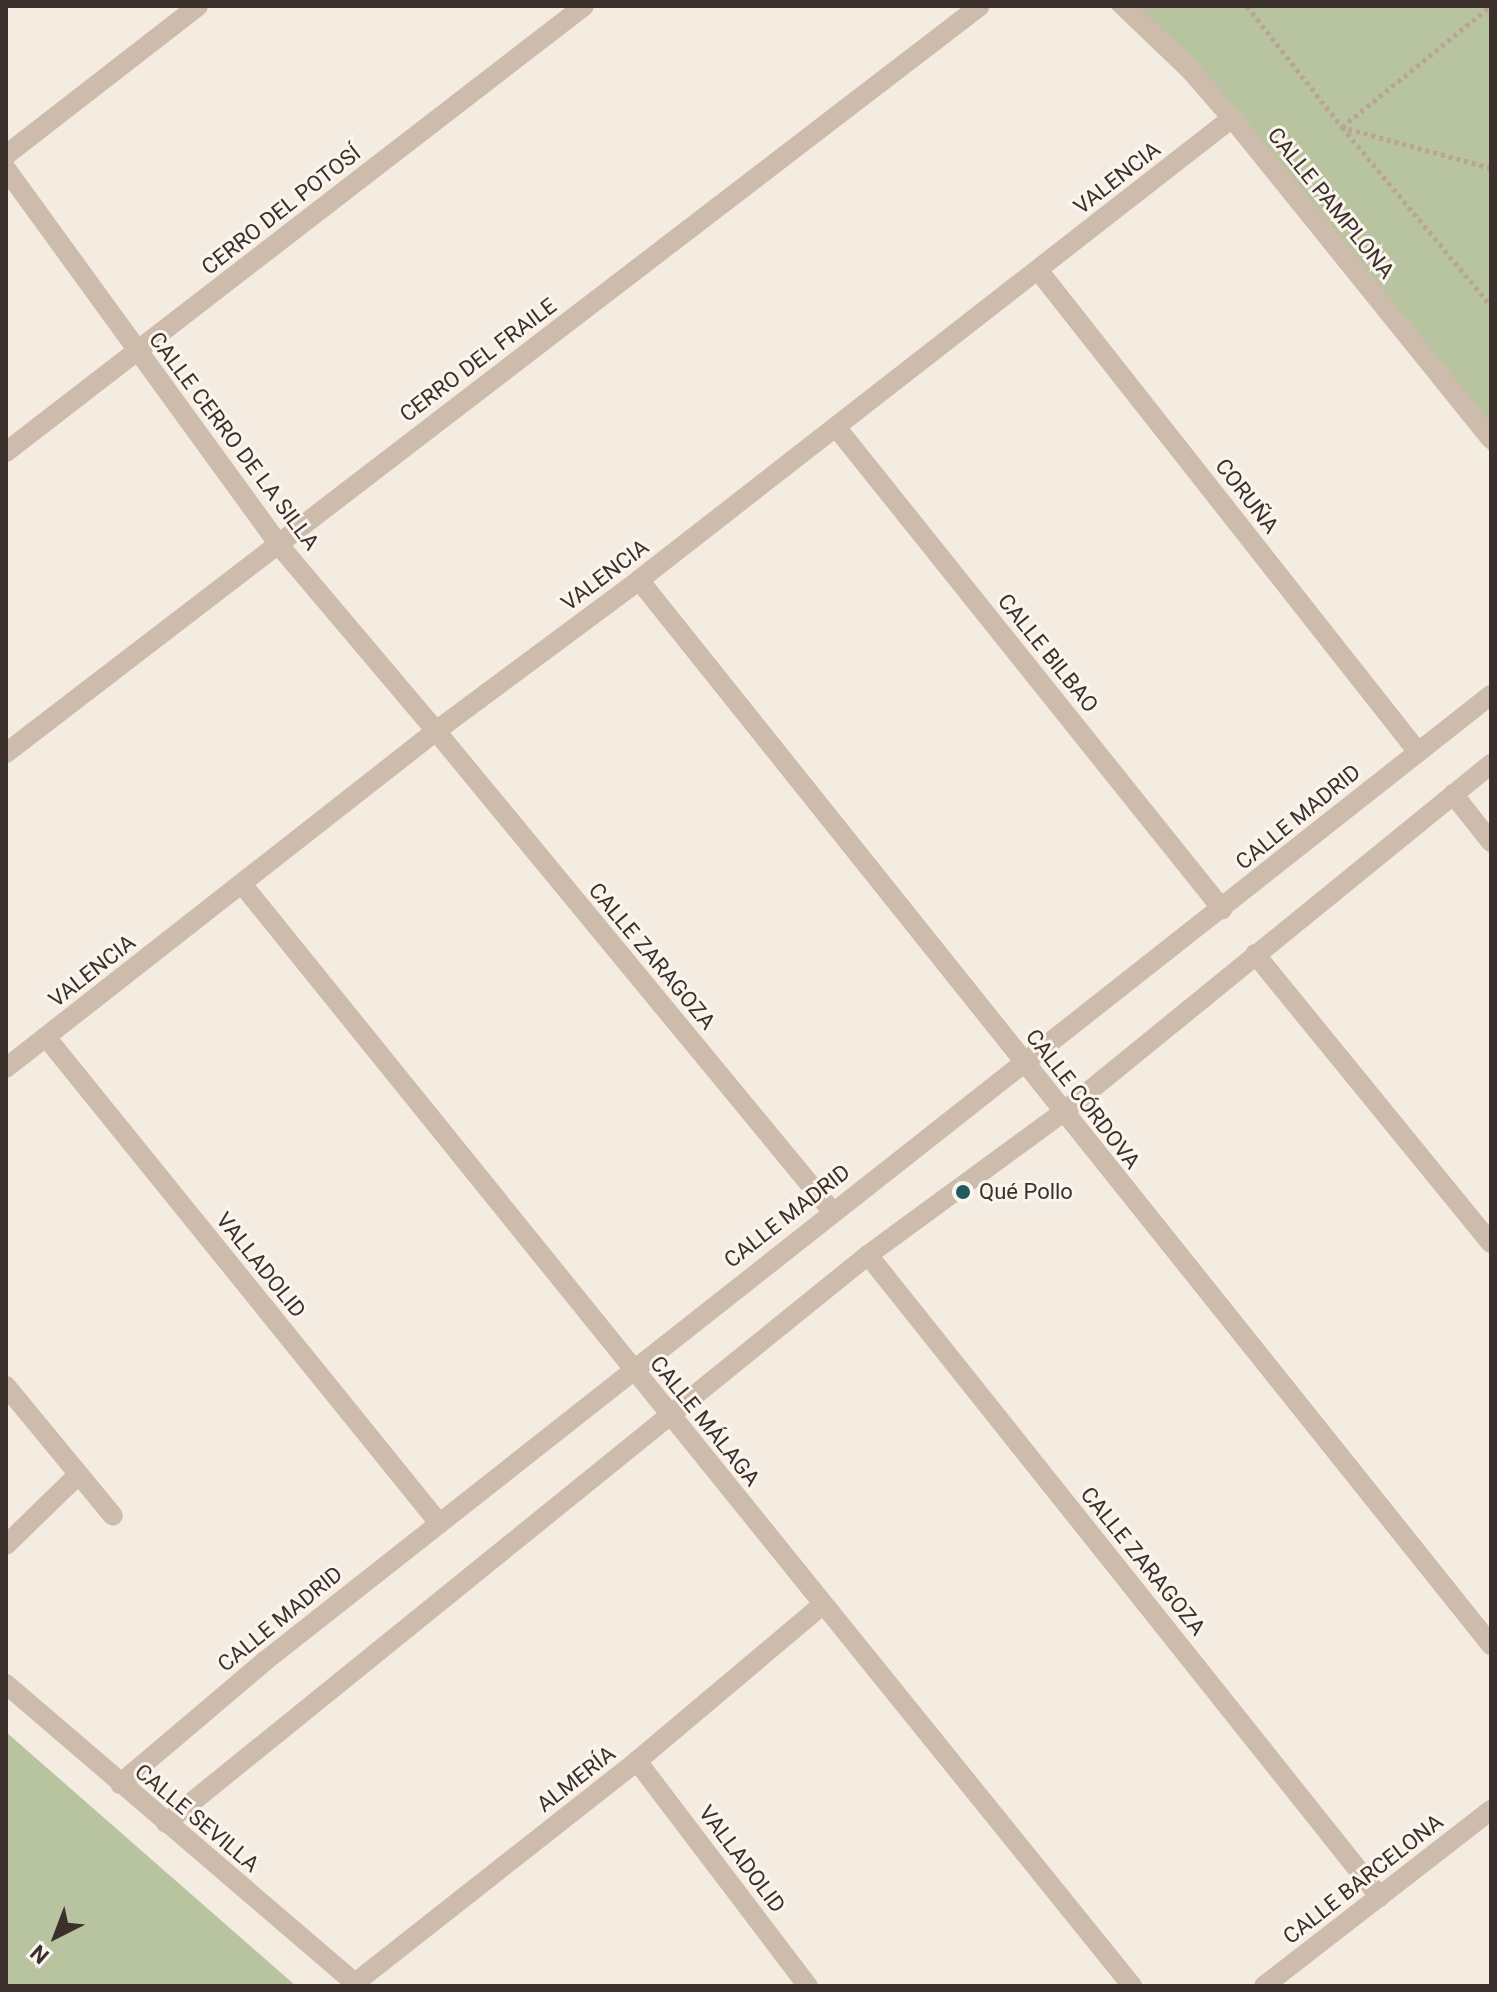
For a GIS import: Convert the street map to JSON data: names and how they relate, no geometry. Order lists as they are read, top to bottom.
{
  "streets": {
    "street": [
      "VALENCIA",
      "CALLE PAMPLONA",
      "CERRO DEL POTOSÍ",
      "CERRO DEL FRAILE",
      "CALLE CERRO DE LA SILLA",
      "CORUÑA",
      "CALLE BILBAO",
      "CALLE MADRID",
      "CALLE ZARAGOZA",
      "CALLE CÓRDOVA",
      "VALLADOLID",
      "CALLE MÁLAGA",
      "ALMERÍA",
      "CALLE SEVILLA",
      "CALLE BARCELONA"
    ]
  },
  "crossings": [
    ["VALENCIA", "CALLE PAMPLONA"],
    ["VALENCIA", "CALLE CERRO DE LA SILLA"],
    ["VALENCIA", "CORUÑA"],
    ["VALENCIA", "CALLE BILBAO"],
    ["VALENCIA", "CALLE ZARAGOZA"],
    ["VALENCIA", "CALLE CÓRDOVA"],
    ["VALENCIA", "VALLADOLID"],
    ["VALENCIA", "CALLE MÁLAGA"],
    ["CERRO DEL POTOSÍ", "CALLE CERRO DE LA SILLA"],
    ["CERRO DEL FRAILE", "CALLE CERRO DE LA SILLA"],
    ["CALLE CERRO DE LA SILLA", "CALLE ZARAGOZA"],
    ["CORUÑA", "CALLE MADRID"],
    ["CALLE BILBAO", "CALLE MADRID"],
    ["CALLE MADRID", "CALLE ZARAGOZA"],
    ["CALLE MADRID", "CALLE CÓRDOVA"],
    ["CALLE MADRID", "VALLADOLID"],
    ["CALLE MADRID", "CALLE MÁLAGA"],
    ["CALLE MADRID", "CALLE SEVILLA"],
    ["CALLE ZARAGOZA", "CALLE BARCELONA"],
    ["VALLADOLID", "ALMERÍA"],
    ["CALLE MÁLAGA", "ALMERÍA"],
    ["ALMERÍA", "CALLE SEVILLA"]
  ],
  "places": ["Qué Pollo"],
  "north": "bottom left"
}
